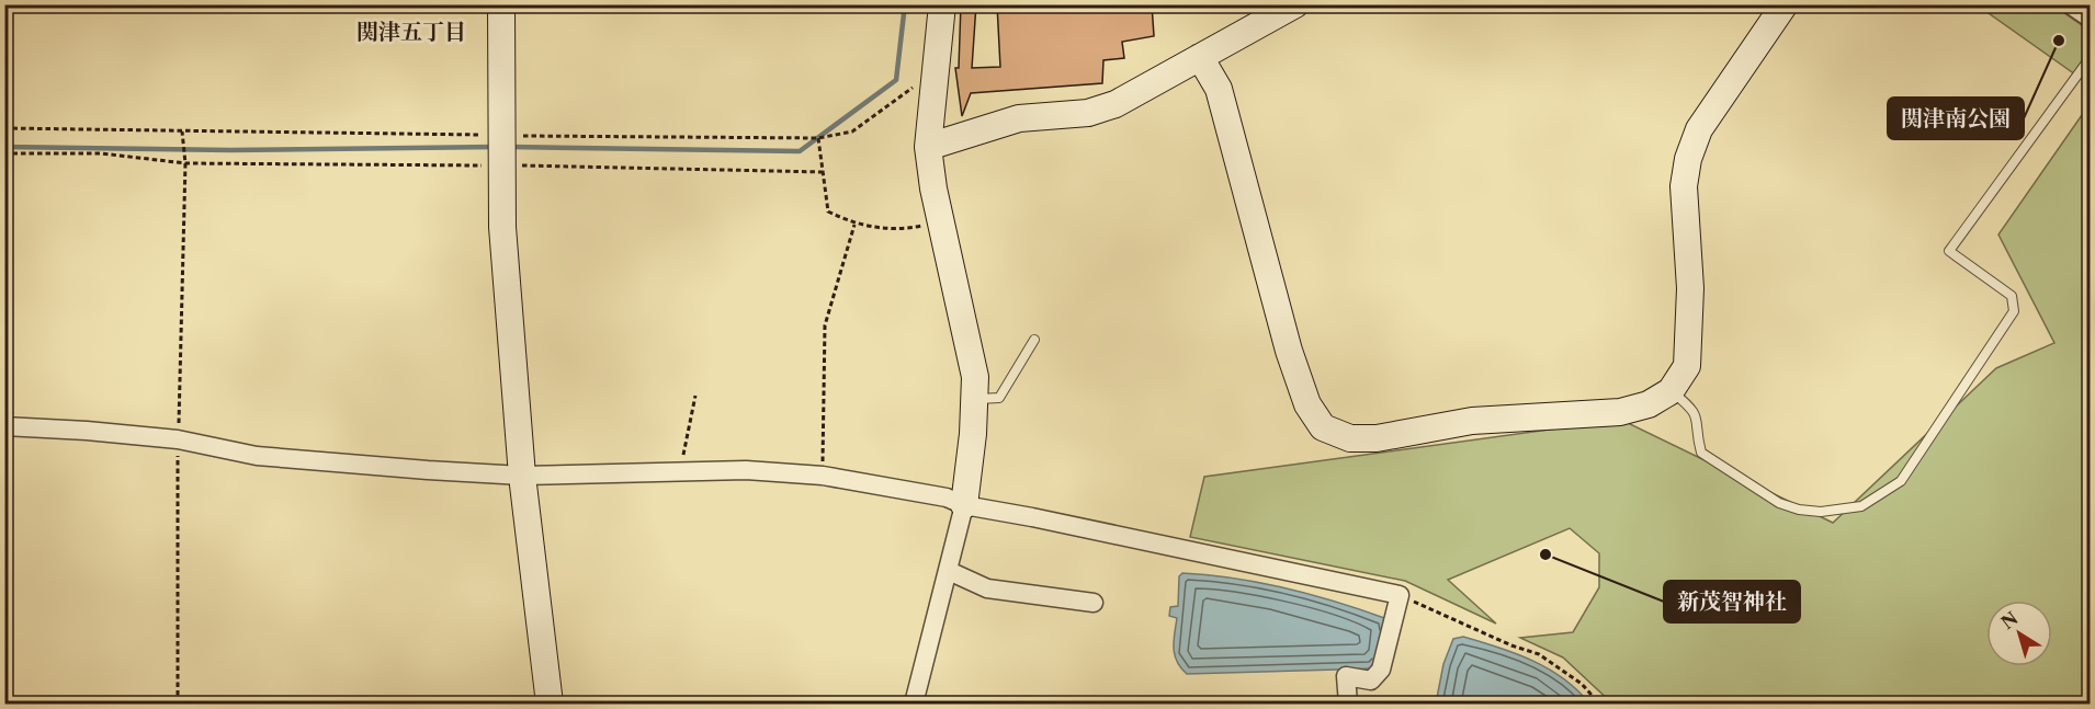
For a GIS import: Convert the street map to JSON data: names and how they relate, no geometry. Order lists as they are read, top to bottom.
{
  "districts": ["関津五丁目"],
  "places": ["関津南公園", "新茂智神社"],
  "north": "top left"
}
